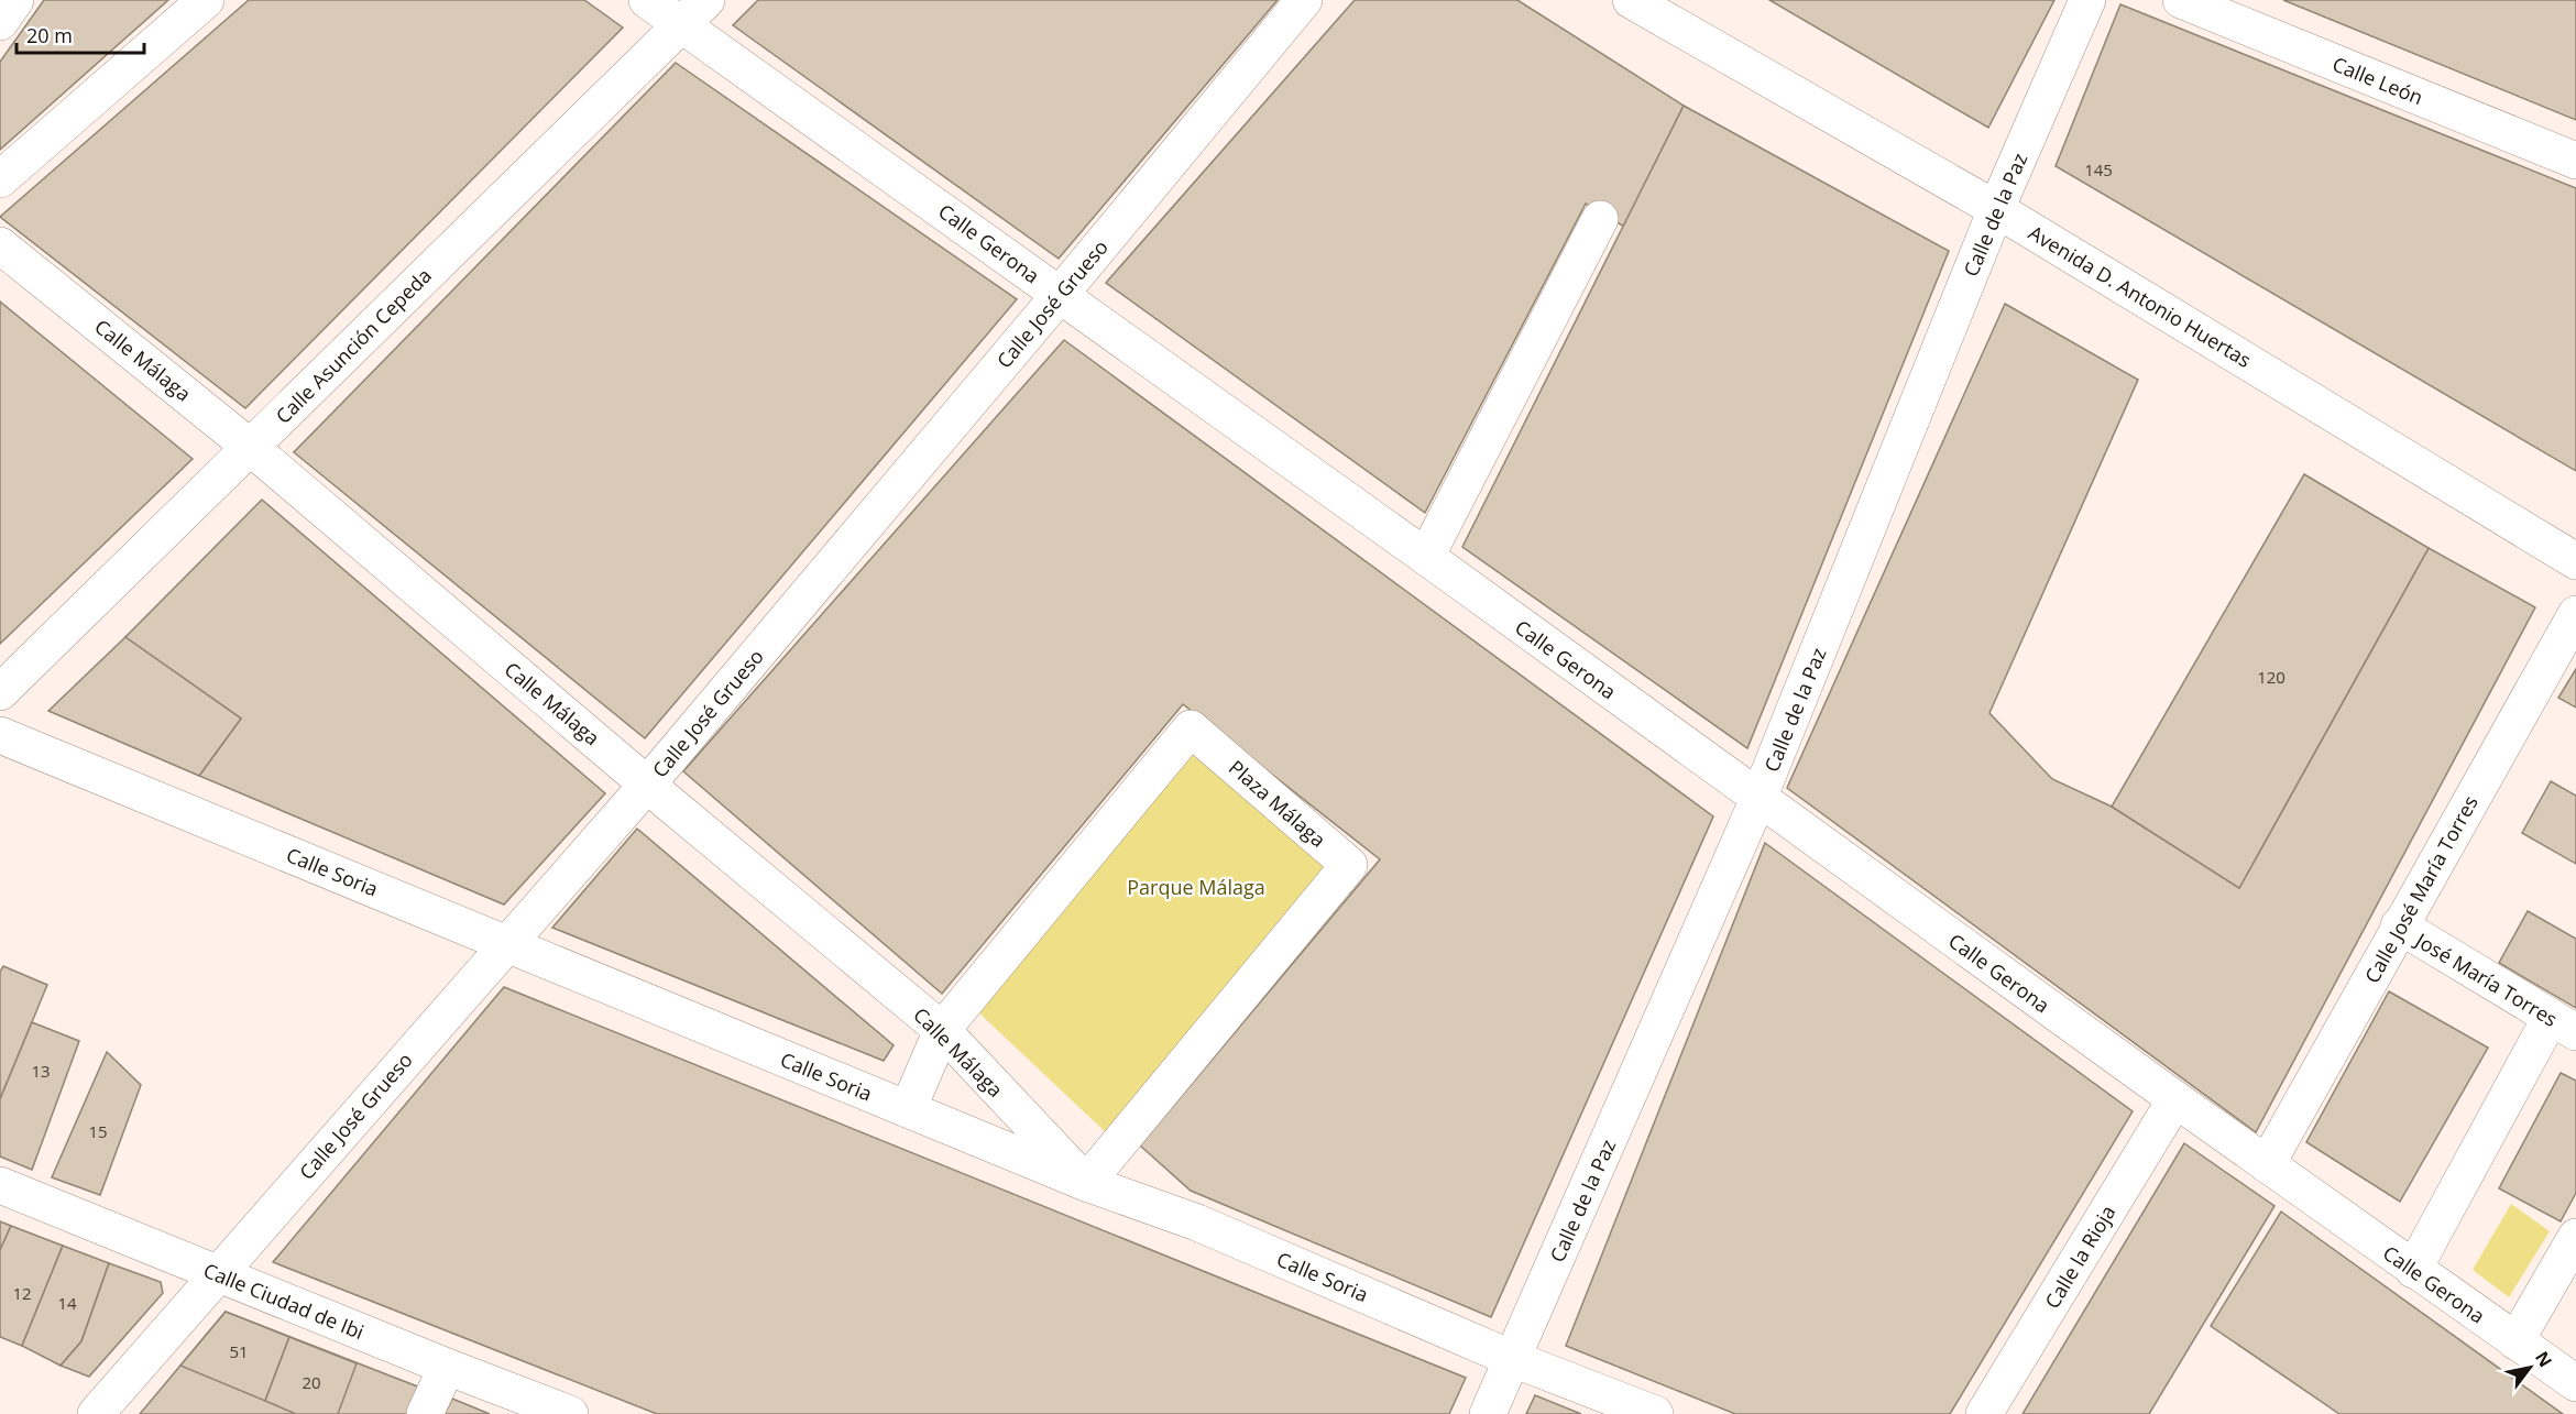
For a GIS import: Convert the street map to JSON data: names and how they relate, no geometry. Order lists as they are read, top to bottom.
{
  "streets": {
    "street": [
      "Calle León",
      "Calle de la Paz",
      "Calle Gerona",
      "Avenida D. Antonio Huertas",
      "Calle José Grueso",
      "Calle Asunción Cepeda",
      "Calle Málaga",
      "Plaza Málaga",
      "Calle Soria",
      "Calle José María Torres",
      "José María Torres",
      "Calle la Rioja",
      "Calle Ciudad de Ibi"
    ]
  },
  "crossings": [
    ["Calle de la Paz", "Calle Gerona"],
    ["Calle de la Paz", "Avenida D. Antonio Huertas"],
    ["Calle de la Paz", "Calle Soria"],
    ["Calle Gerona", "Calle José Grueso"],
    ["Calle Gerona", "Calle Asunción Cepeda"],
    ["Calle Gerona", "Calle José María Torres"],
    ["Calle Gerona", "Calle la Rioja"],
    ["Calle José Grueso", "Calle Málaga"],
    ["Calle José Grueso", "Calle Soria"],
    ["Calle José Grueso", "Calle Ciudad de Ibi"],
    ["Calle Asunción Cepeda", "Calle Málaga"],
    ["Calle Málaga", "Plaza Málaga"],
    ["Calle Málaga", "Calle Soria"],
    ["Plaza Málaga", "Calle Soria"],
    ["Calle José María Torres", "José María Torres"]
  ],
  "parks": ["Parque Málaga"],
  "house_numbers": [
    "145",
    "120",
    "13",
    "15",
    "12",
    "14",
    "51",
    "20"
  ],
  "scale_bar": "20 m",
  "north": "top right"
}
